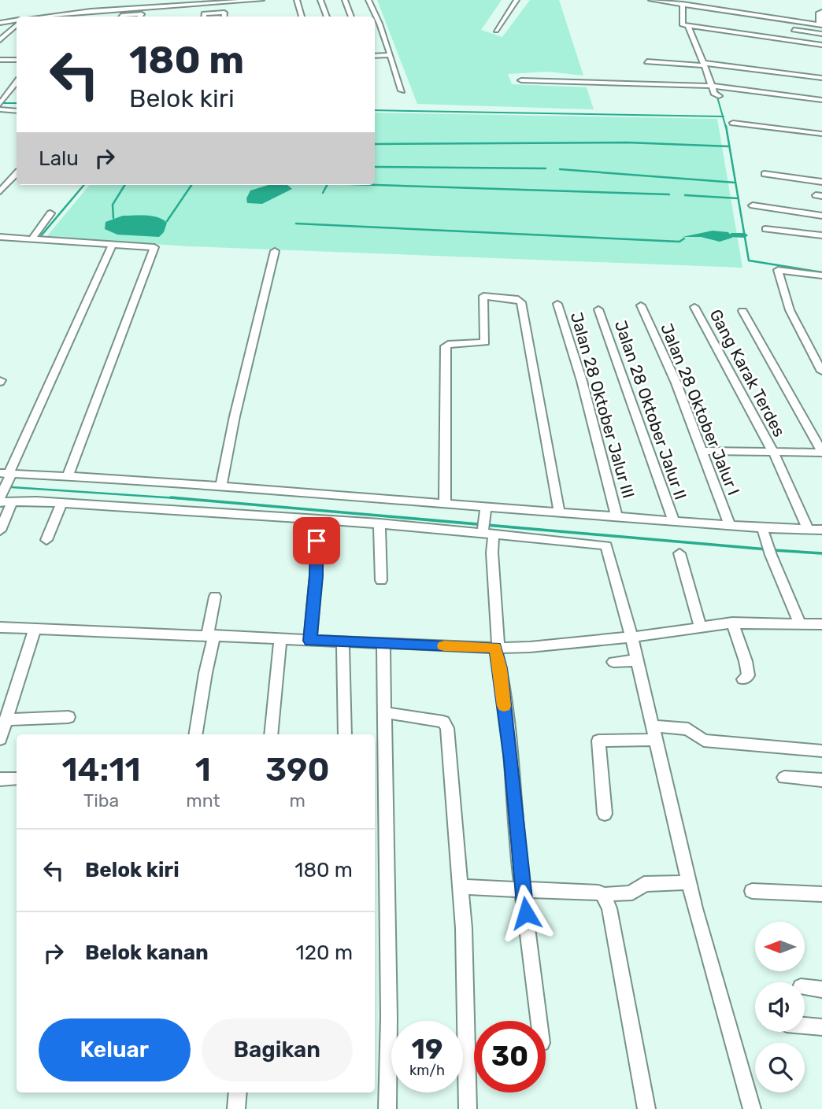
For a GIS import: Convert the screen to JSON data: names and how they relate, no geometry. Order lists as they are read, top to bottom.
{
  "streets": {
    "street": [
      "Gang Karak Terdes",
      "Jalan 28 Oktober Jalur III",
      "Jalan 28 Oktober Jalur I",
      "Jalan 28 Oktober Jalur II"
    ]
  },
  "north": "left",
  "page": {
    "turn": ["180 m", "Belok kiri"],
    "then": "Lalu",
    "eta": [
      "14:11",
      "Tiba",
      "1",
      "mnt",
      "390",
      "m"
    ],
    "list": [
      {
        "name": "Belok kiri",
        "value": "180 m"
      },
      {
        "name": "Belok kanan",
        "value": "120 m"
      }
    ],
    "buttons": ["Keluar", "Bagikan"],
    "speed": "19 km/h",
    "limit": "30"
  }
}
